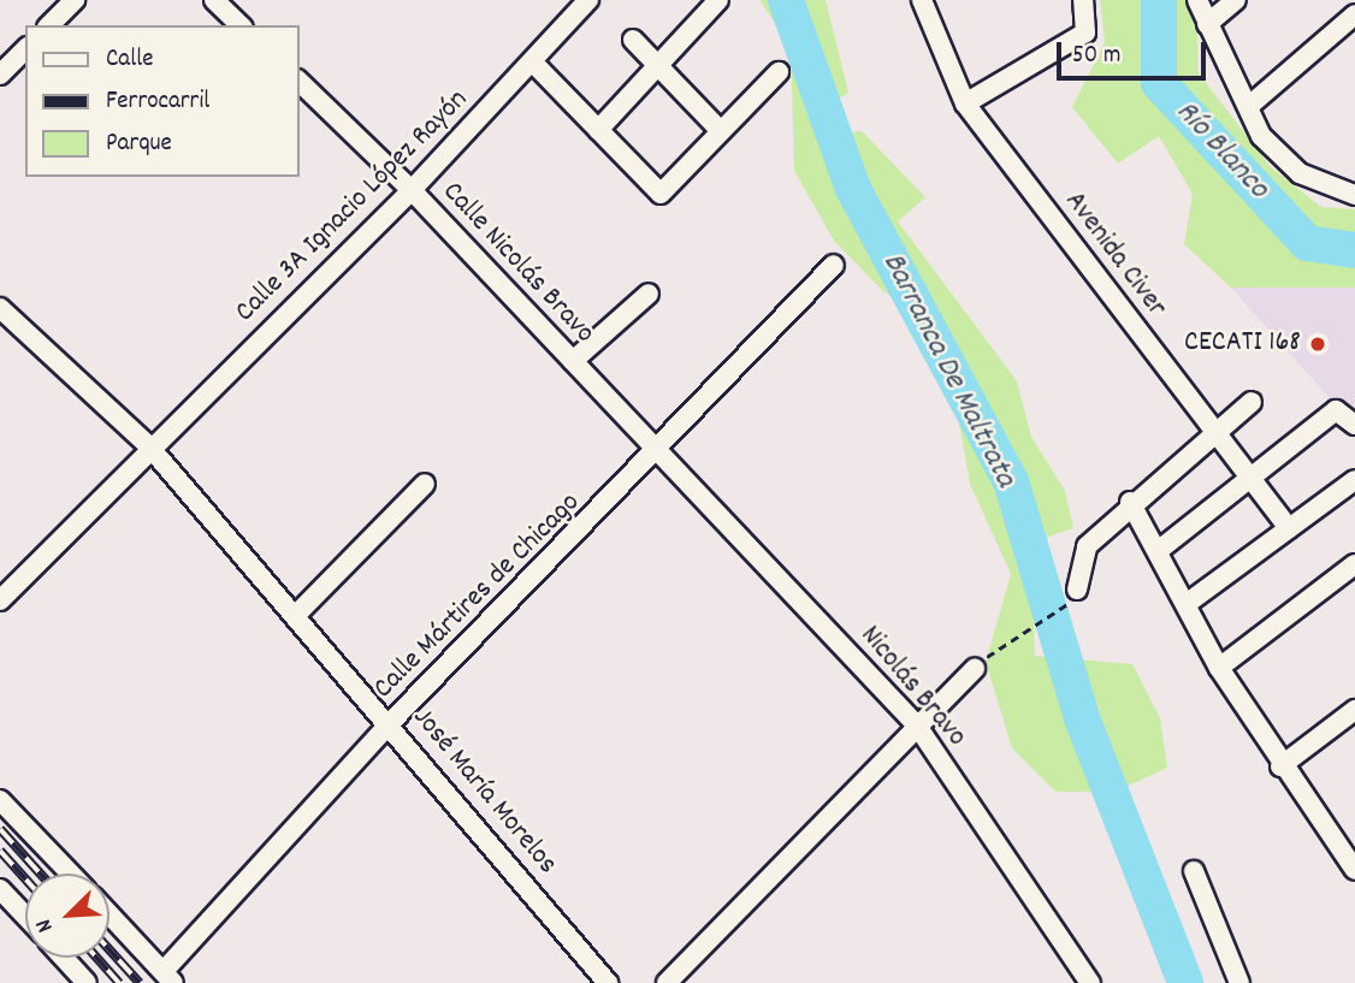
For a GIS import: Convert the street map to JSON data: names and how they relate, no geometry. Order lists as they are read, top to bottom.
{
  "streets": {
    "street": [
      "Calle 3A Ignacio López Rayón",
      "Avenida Civer",
      "Calle Nicolás Bravo",
      "Calle Mártires de Chicago",
      "Nicolás Bravo",
      "José María Morelos"
    ]
  },
  "crossings": [
    ["Calle 3A Ignacio López Rayón", "Calle Nicolás Bravo"],
    ["Calle 3A Ignacio López Rayón", "José María Morelos"],
    ["Calle Nicolás Bravo", "Calle Mártires de Chicago"],
    ["Calle Nicolás Bravo", "Nicolás Bravo"],
    ["Calle Mártires de Chicago", "Nicolás Bravo"],
    ["Calle Mártires de Chicago", "José María Morelos"]
  ],
  "water": ["Río Blanco", "Barranca De Maltrata"],
  "places": ["CECATI 168"],
  "legend": ["Calle", "Ferrocarril", "Parque"],
  "scale_bar": "50 m",
  "north": "bottom left"
}
